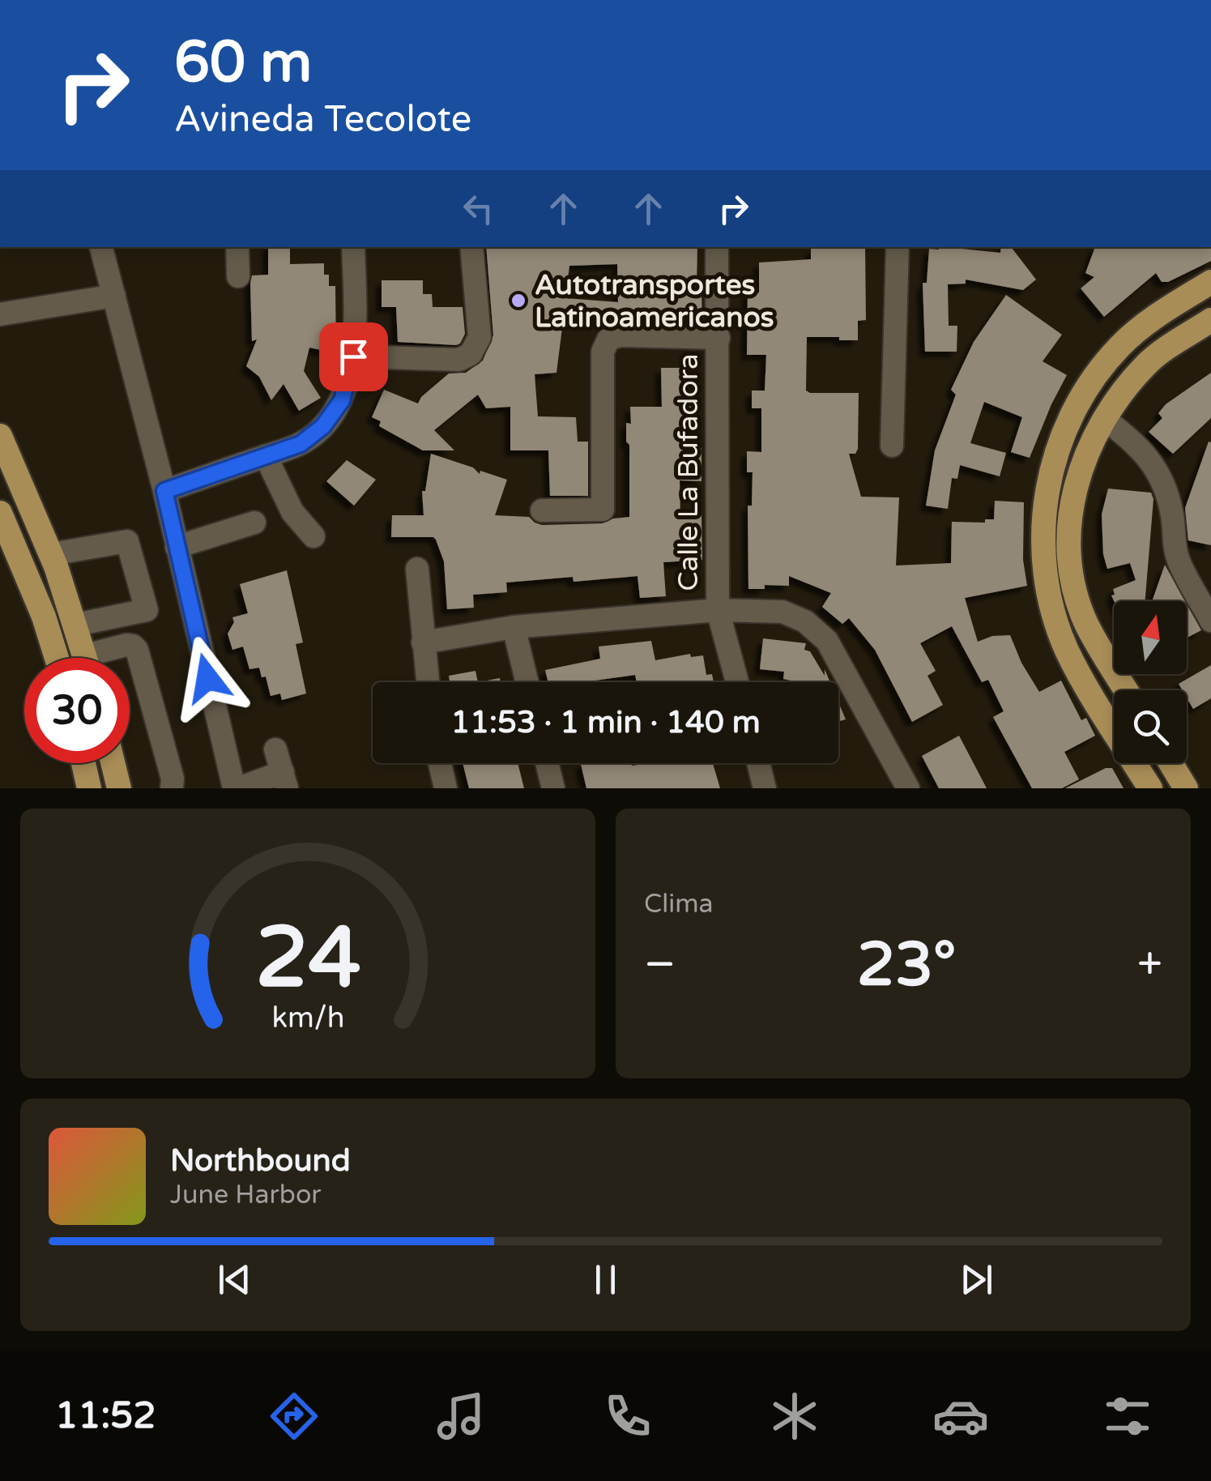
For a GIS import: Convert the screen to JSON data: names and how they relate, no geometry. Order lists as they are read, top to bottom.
{
  "streets": {
    "street": ["Calle La Bufadora"]
  },
  "places": ["Autotransportes Latinoamericanos"],
  "north": "top",
  "page": {
    "turn": ["60 m", "Avineda Tecolote"],
    "limit": "30",
    "trip": "11:53 · 1 min · 140 m",
    "tile": "Clima",
    "heat": ["−", "23°", "+"],
    "song": ["Northbound", "June Harbor"],
    "tabs": "11:52",
    "gauge": ["24", "km/h"]
  }
}
